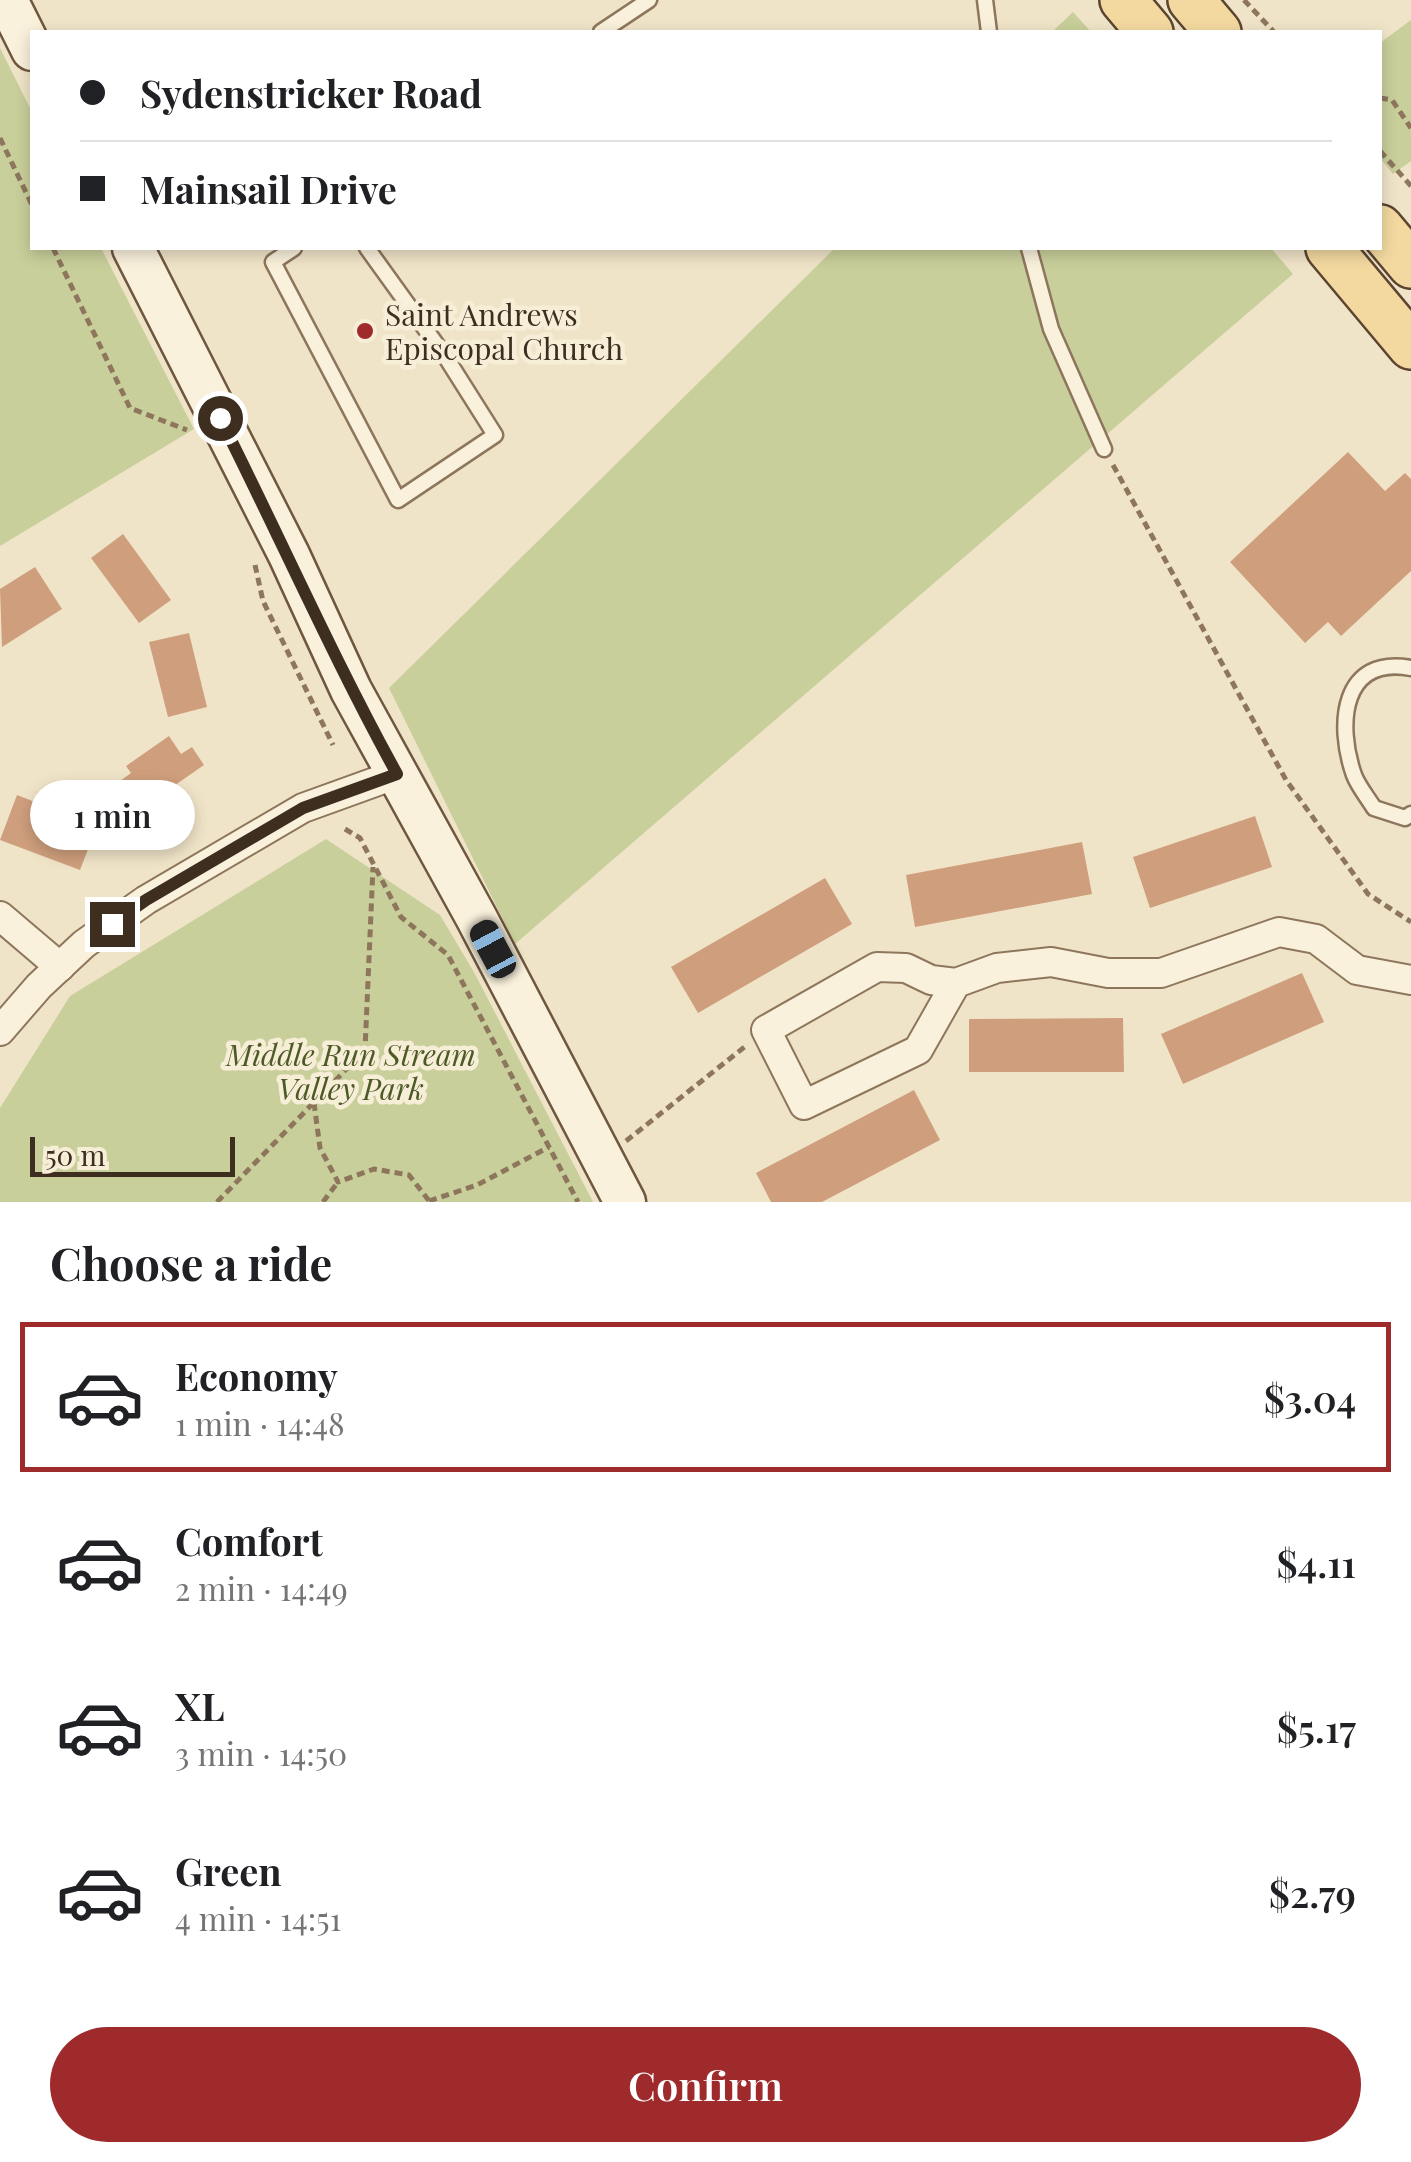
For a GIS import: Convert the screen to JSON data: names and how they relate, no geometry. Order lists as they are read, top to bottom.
{
  "parks": ["Middle Run Stream Valley Park"],
  "places": ["Saint Andrews Episcopal Church"],
  "scale_bar": "50 m",
  "page": {
    "banner": ["Sydenstricker Road", "Mainsail Drive"],
    "bubble": "1 min",
    "scale": "50 m",
    "heading": "Choose a ride",
    "list": [
      {
        "name": "Economy",
        "note": "1 min · 14:48",
        "value": "$3.04"
      },
      {
        "name": "Comfort",
        "note": "2 min · 14:49",
        "value": "$4.11"
      },
      {
        "name": "XL",
        "note": "3 min · 14:50",
        "value": "$5.17"
      },
      {
        "name": "Green",
        "note": "4 min · 14:51",
        "value": "$2.79"
      }
    ],
    "buttons": "Confirm"
  }
}
